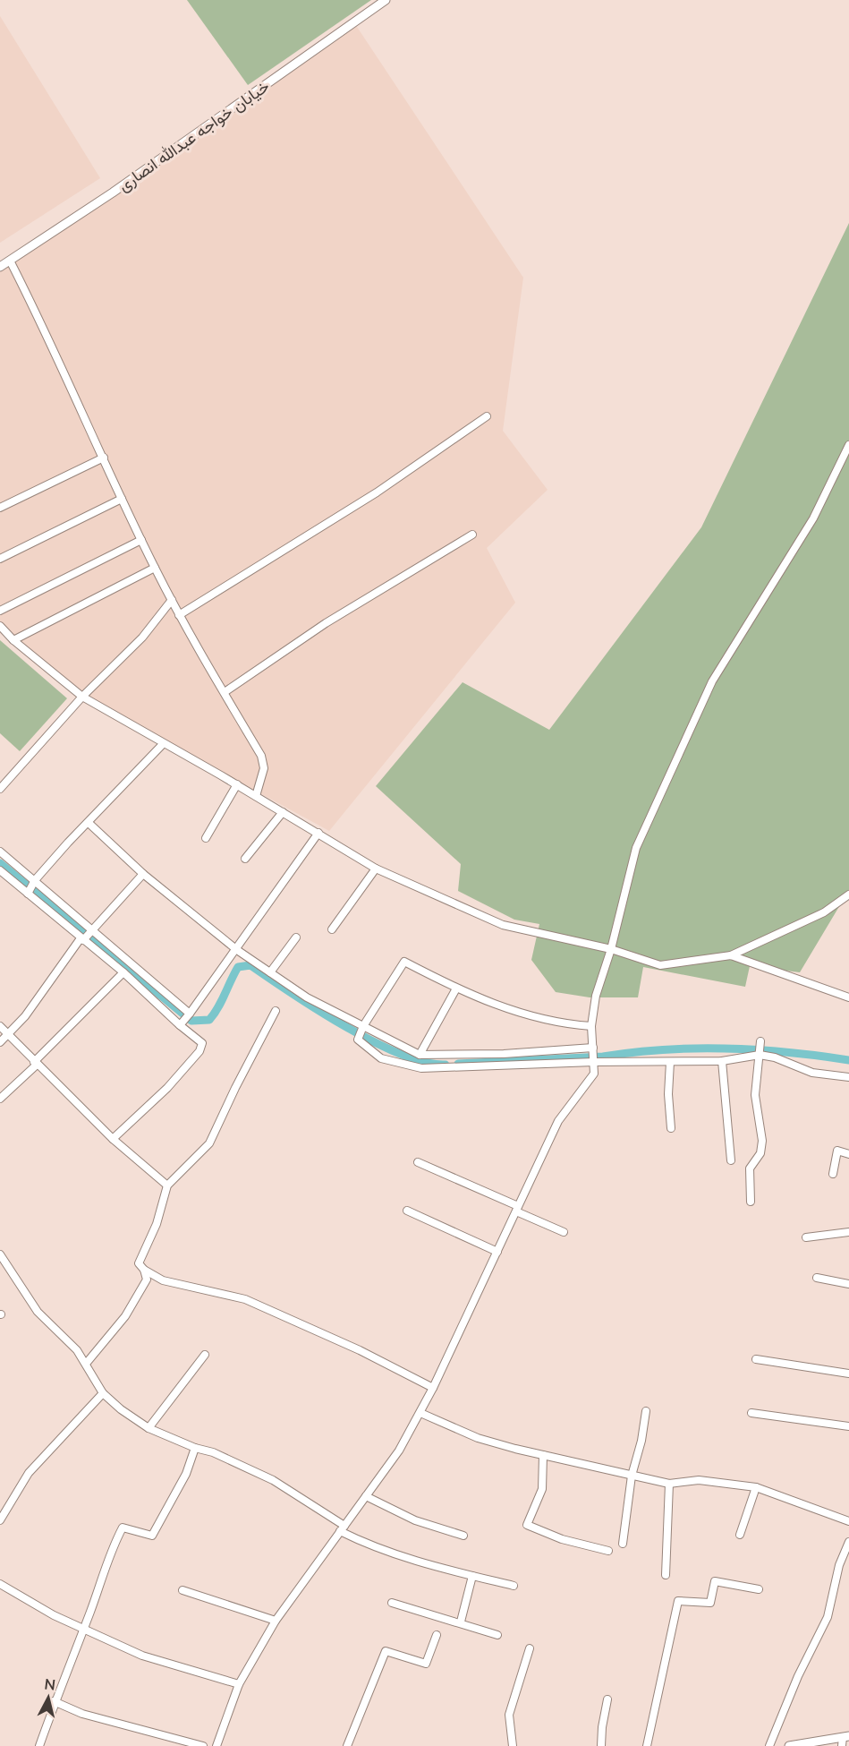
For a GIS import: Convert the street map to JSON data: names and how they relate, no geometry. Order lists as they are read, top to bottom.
{
  "streets": {
    "street": ["خیابان خواجه عبدالله انصاری"]
  },
  "north": "top"
}
